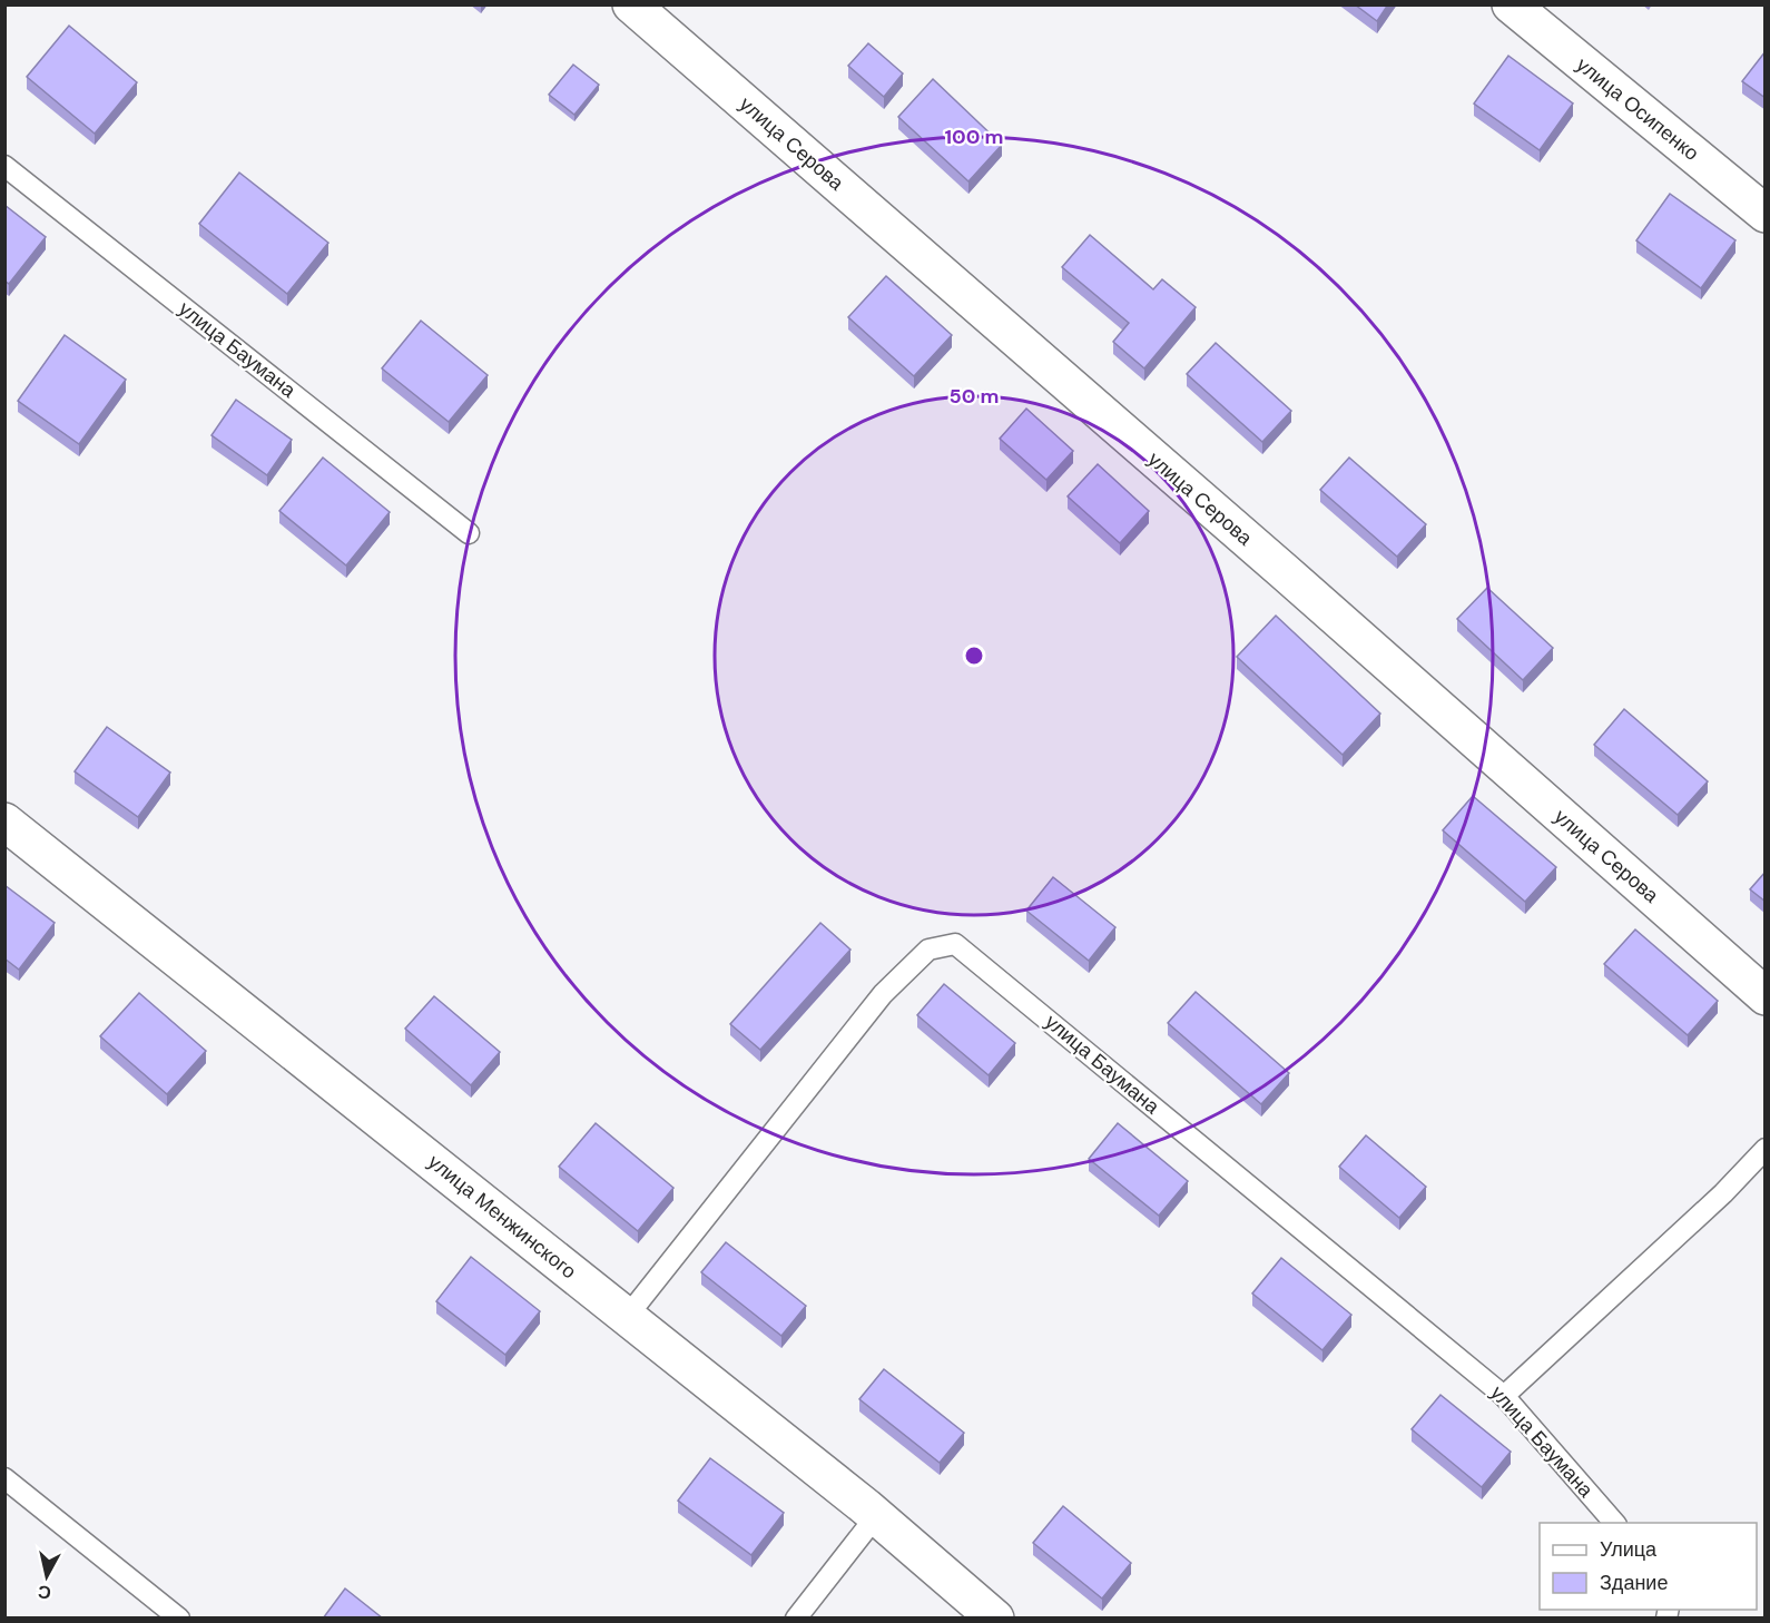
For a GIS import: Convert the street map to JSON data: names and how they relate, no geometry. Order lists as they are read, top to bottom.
{
  "streets": {
    "street": ["улица Осипенко", "улица Серова", "улица Менжинского"],
    "lane": ["улица Баумана"]
  },
  "crossings": [
    ["улица Баумана", "улица Менжинского"]
  ],
  "legend": ["Улица", "Здание"],
  "north": "bottom",
  "rings": ["100 m", "50 m"]
}
